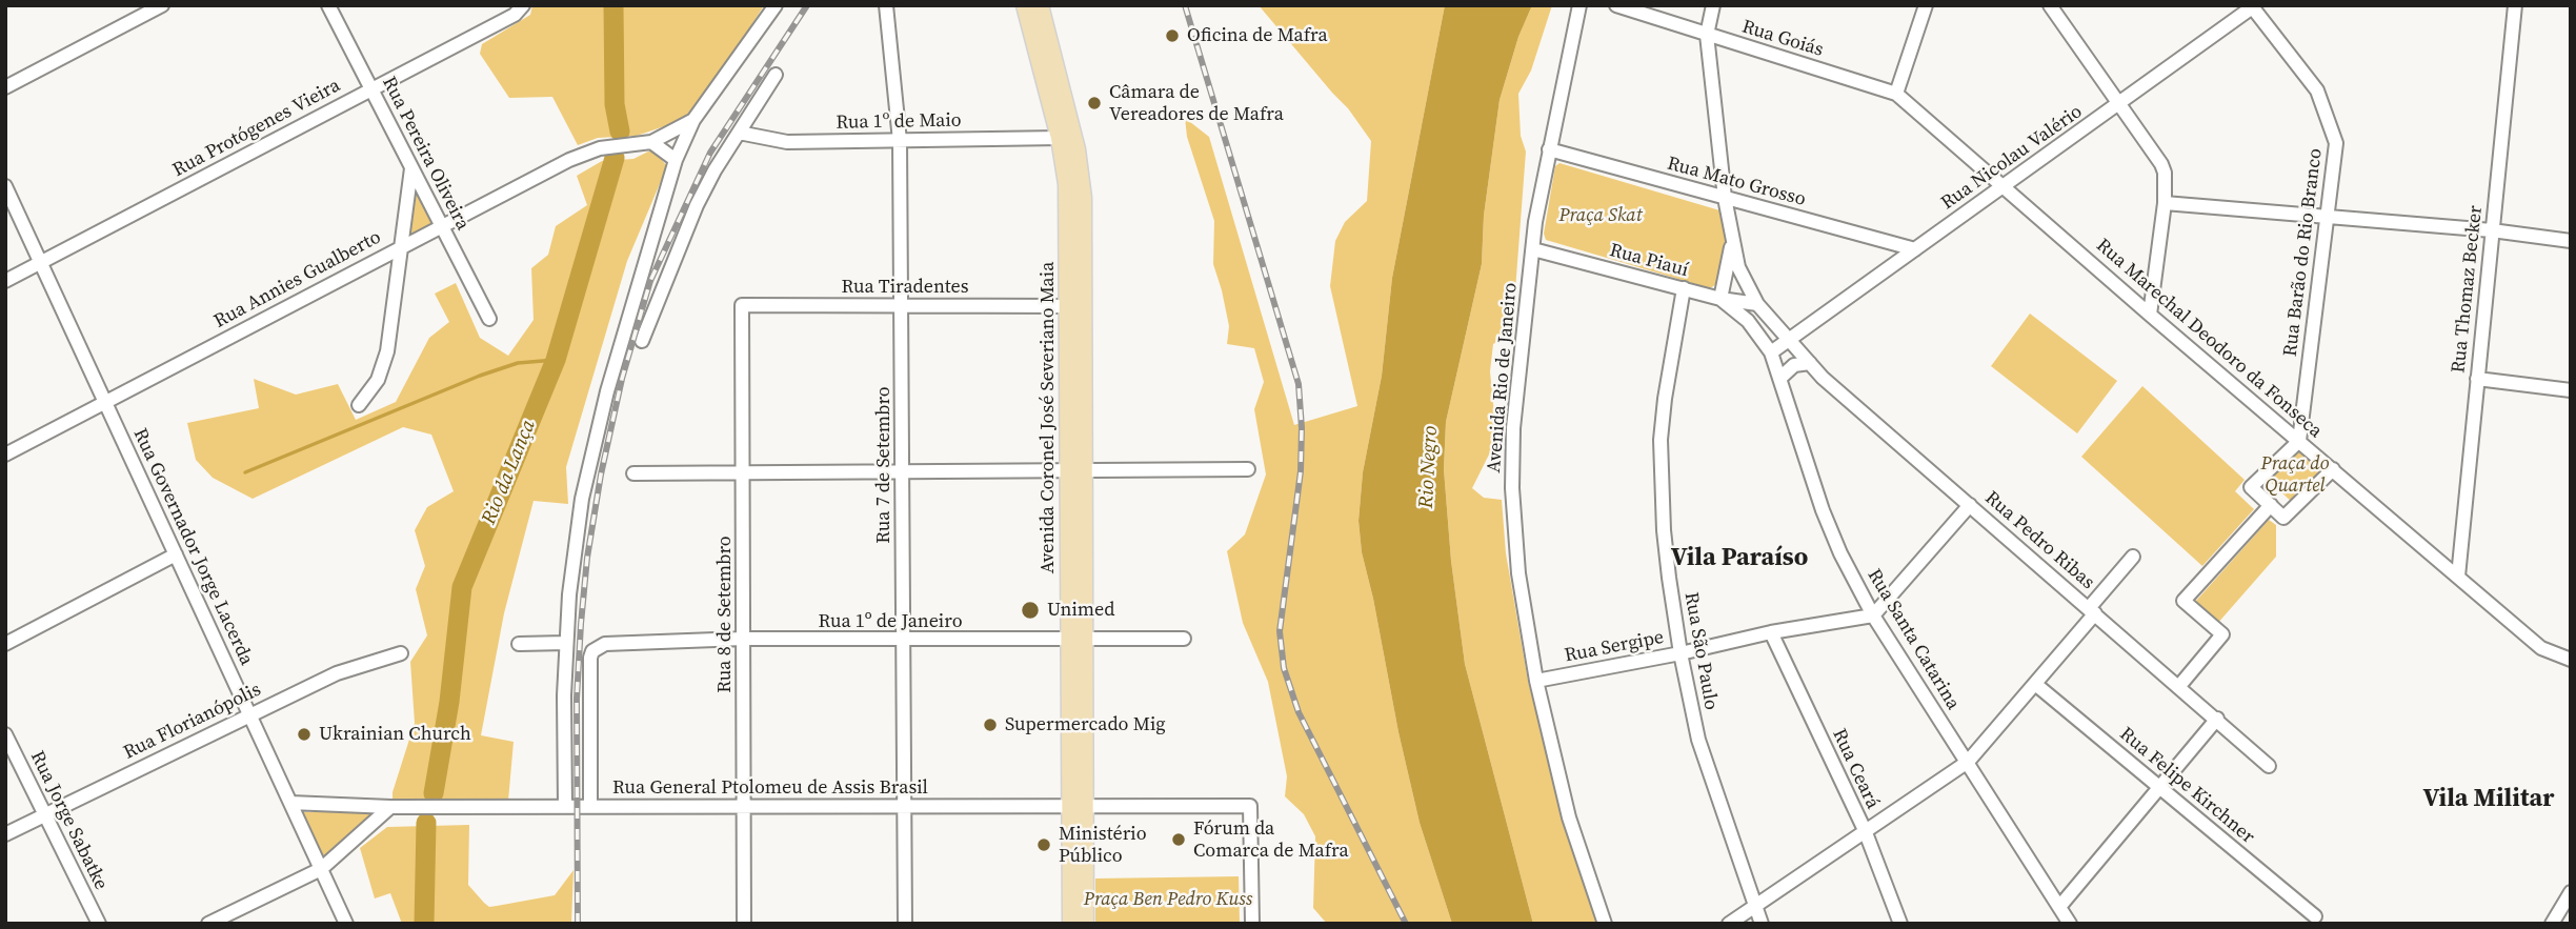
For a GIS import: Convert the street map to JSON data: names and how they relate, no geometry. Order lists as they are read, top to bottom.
{
  "streets": {
    "main road": ["Avenida Coronel José Severiano Maia"],
    "street": [
      "Rua Goiás",
      "Rua 1º de Maio",
      "Rua Protógenes Vieira",
      "Rua Pereira Oliveira",
      "Rua Nicolau Valério",
      "Rua Mato Grosso",
      "Rua Barão do Rio Branco",
      "Rua Piauí",
      "Rua Annies Gualberto",
      "Rua Tiradentes",
      "Rua Thomaz Becker",
      "Rua Marechal Deodoro da Fonseca",
      "Avenida Rio de Janeiro",
      "Rua 7 de Setembro",
      "Rua Pedro Ribas",
      "Rua Governador Jorge Lacerda",
      "Rua 8 de Setembro",
      "Rua 1º de Janeiro",
      "Rua Santa Catarina",
      "Rua Sergipe",
      "Rua São Paulo",
      "Rua Florianópolis",
      "Rua Ceará",
      "Rua Felipe Kirchner",
      "Rua General Ptolomeu de Assis Brasil",
      "Rua Jorge Sabatke"
    ]
  },
  "crossings": [
    ["Rua Goiás", "Rua Marechal Deodoro da Fonseca"],
    ["Rua 1º de Maio", "Avenida Coronel José Severiano Maia"],
    ["Rua 1º de Maio", "Rua 7 de Setembro"],
    ["Rua Protógenes Vieira", "Rua Pereira Oliveira"],
    ["Rua Protógenes Vieira", "Rua Governador Jorge Lacerda"],
    ["Rua Pereira Oliveira", "Rua Annies Gualberto"],
    ["Rua Nicolau Valério", "Rua Mato Grosso"],
    ["Rua Nicolau Valério", "Rua Barão do Rio Branco"],
    ["Rua Nicolau Valério", "Rua Marechal Deodoro da Fonseca"],
    ["Rua Nicolau Valério", "Rua Pedro Ribas"],
    ["Rua Mato Grosso", "Avenida Rio de Janeiro"],
    ["Rua Barão do Rio Branco", "Rua Marechal Deodoro da Fonseca"],
    ["Rua Piauí", "Avenida Rio de Janeiro"],
    ["Rua Piauí", "Rua Santa Catarina"],
    ["Rua Piauí", "Rua São Paulo"],
    ["Rua Annies Gualberto", "Rua Governador Jorge Lacerda"],
    ["Rua Tiradentes", "Avenida Coronel José Severiano Maia"],
    ["Rua Tiradentes", "Rua 7 de Setembro"],
    ["Rua Tiradentes", "Rua 8 de Setembro"],
    ["Rua Thomaz Becker", "Rua Marechal Deodoro da Fonseca"],
    ["Avenida Rio de Janeiro", "Rua Sergipe"],
    ["Avenida Coronel José Severiano Maia", "Rua 1º de Janeiro"],
    ["Avenida Coronel José Severiano Maia", "Rua General Ptolomeu de Assis Brasil"],
    ["Rua 7 de Setembro", "Rua 1º de Janeiro"],
    ["Rua 7 de Setembro", "Rua General Ptolomeu de Assis Brasil"],
    ["Rua Governador Jorge Lacerda", "Rua Florianópolis"],
    ["Rua Governador Jorge Lacerda", "Rua General Ptolomeu de Assis Brasil"],
    ["Rua 8 de Setembro", "Rua 1º de Janeiro"],
    ["Rua 8 de Setembro", "Rua General Ptolomeu de Assis Brasil"],
    ["Rua 1º de Janeiro", "Rua General Ptolomeu de Assis Brasil"],
    ["Rua Santa Catarina", "Rua Sergipe"],
    ["Rua Sergipe", "Rua São Paulo"],
    ["Rua Sergipe", "Rua Ceará"],
    ["Rua Florianópolis", "Rua Jorge Sabatke"]
  ],
  "districts": ["Vila Paraíso", "Vila Militar"],
  "water": ["Rio Negro", "Rio da Lança"],
  "parks": ["Praça Skat", "Praça do Quartel", "Praça Ben Pedro Kuss"],
  "places": [
    "Oficina de Mafra",
    "Câmara de Vereadores de Mafra",
    "Unimed",
    "Supermercado Mig",
    "Ukrainian Church",
    "Fórum da Comarca de Mafra",
    "Ministério Público"
  ]
}
